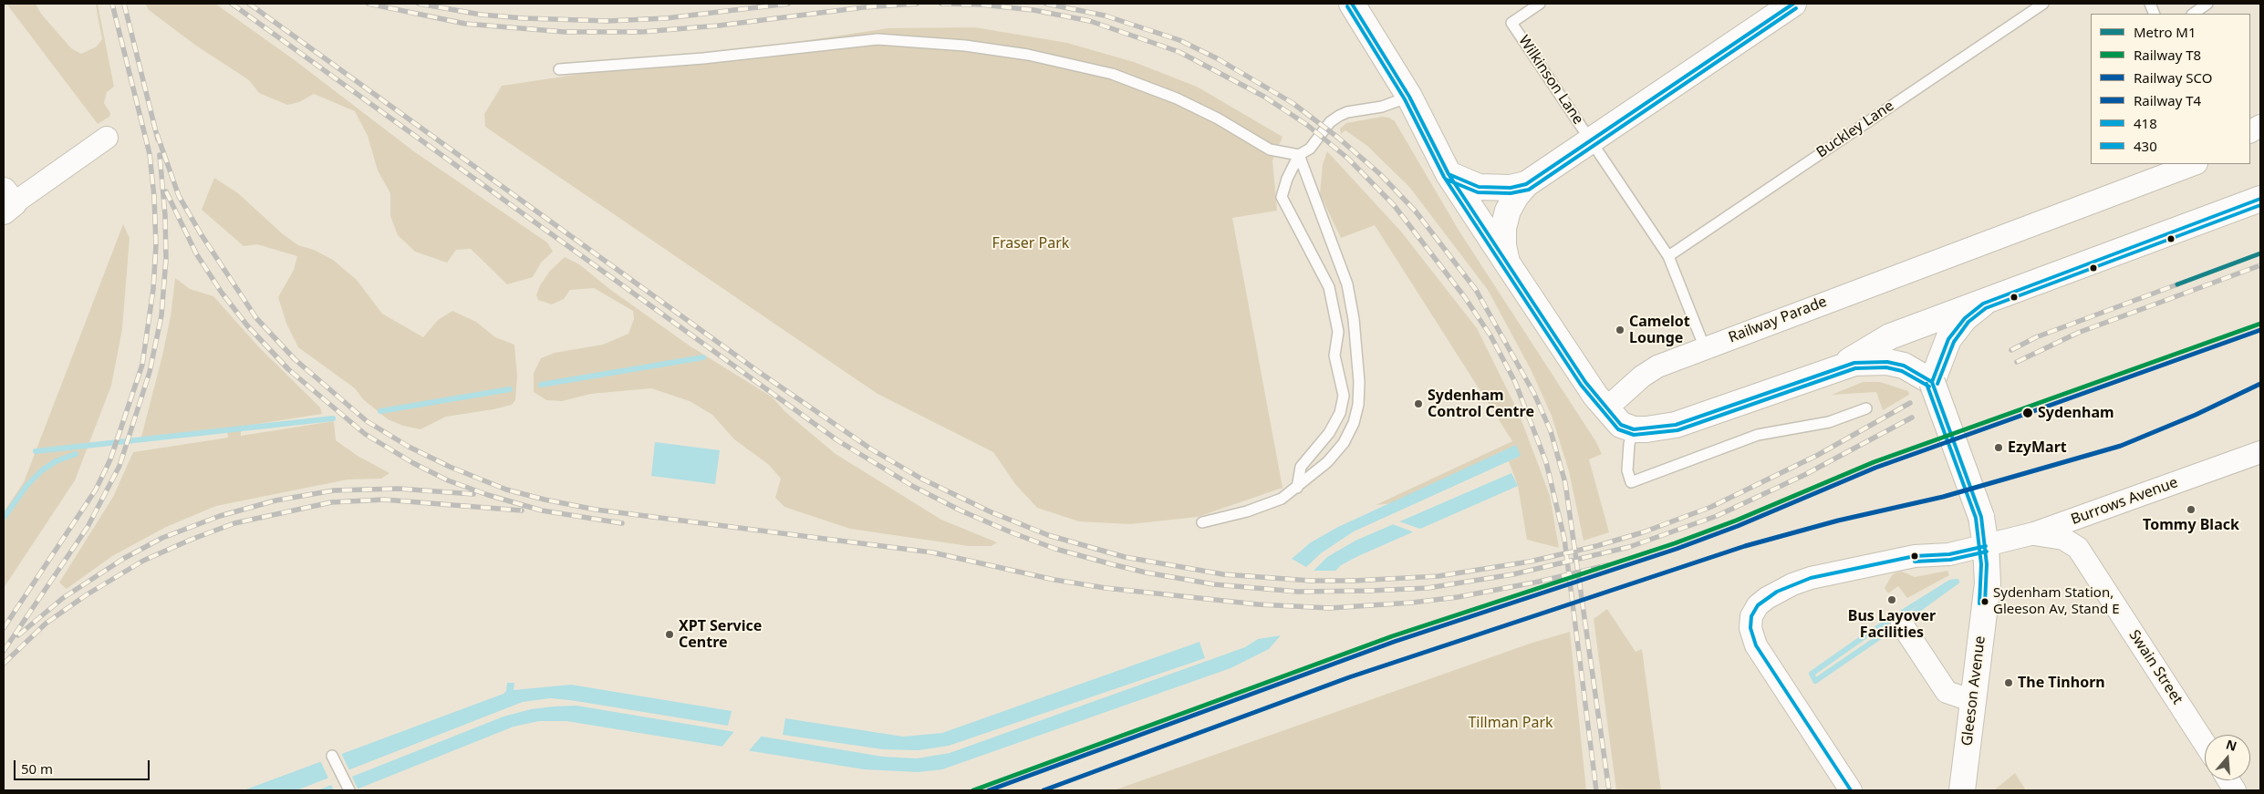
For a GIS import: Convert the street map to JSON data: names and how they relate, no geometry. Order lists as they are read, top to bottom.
{
  "streets": {
    "main road": ["Gleeson Avenue"],
    "street": ["Railway Parade", "Burrows Avenue", "Swain Street"],
    "lane": ["Wilkinson Lane", "Buckley Lane"]
  },
  "crossings": [
    ["Burrows Avenue", "Swain Street"],
    ["Burrows Avenue", "Gleeson Avenue"]
  ],
  "parks": ["Fraser Park", "Tillman Park"],
  "places": [
    "Camelot Lounge",
    "Sydenham Control Centre",
    "Sydenham",
    "EzyMart",
    "Tommy Black",
    "Bus Layover Facilities",
    "Sydenham Station, Gleeson Av, Stand E",
    "XPT Service Centre",
    "The Tinhorn"
  ],
  "lines": [
    "transit line 418",
    "transit line 430",
    "metro line M1",
    "rail line T8",
    "rail line SCO",
    "rail line T4"
  ],
  "legend": [
    "Metro M1",
    "Railway T8",
    "Railway SCO",
    "Railway T4",
    "418",
    "430"
  ],
  "scale_bar": "50 m",
  "north": "top"
}
